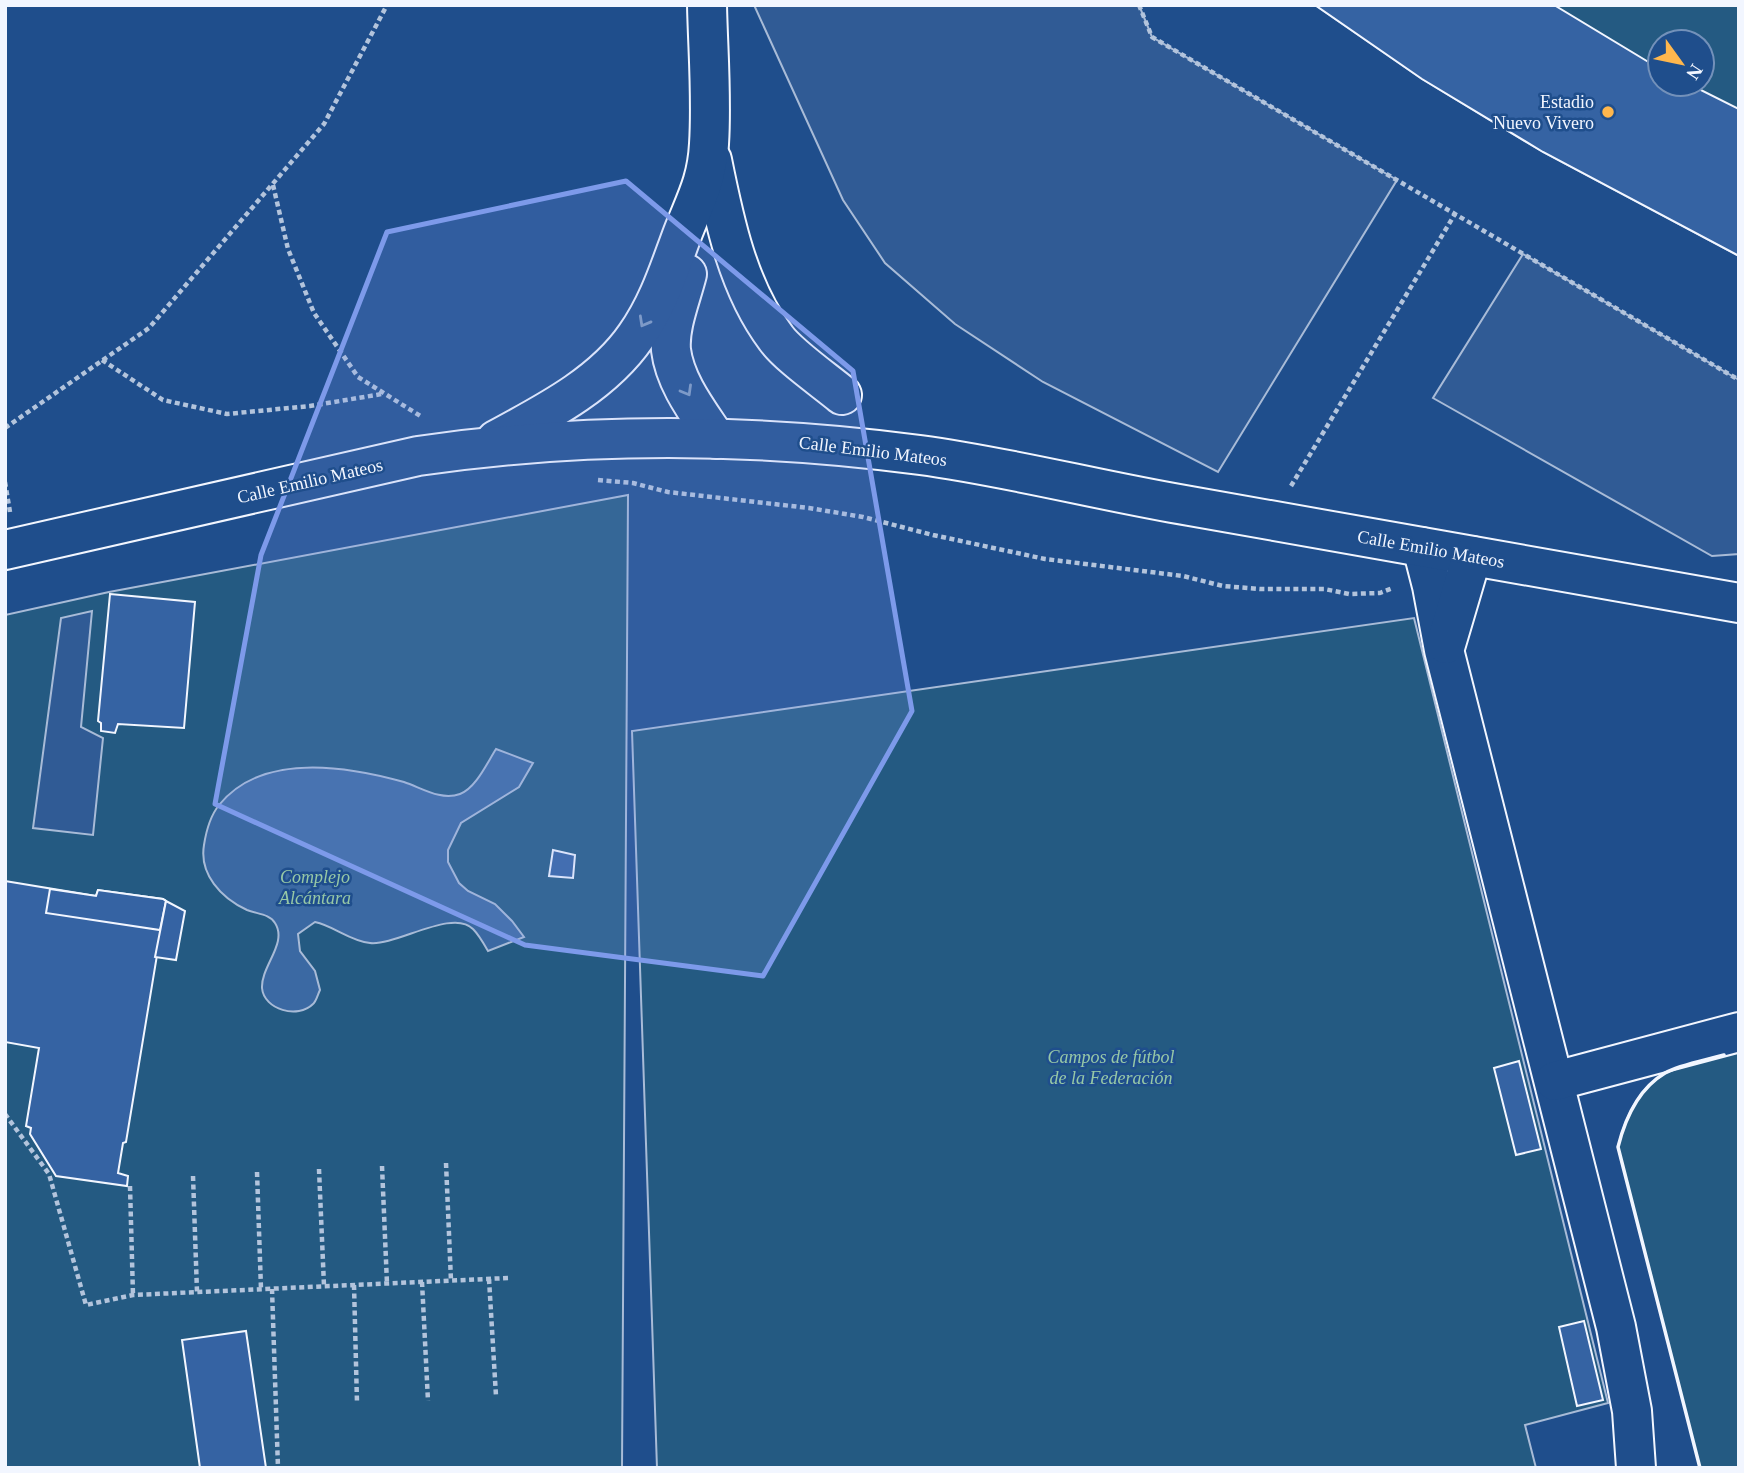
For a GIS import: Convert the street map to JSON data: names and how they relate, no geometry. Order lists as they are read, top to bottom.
{
  "streets": {
    "street": ["Calle Emilio Mateos"]
  },
  "parks": ["Complejo Alcántara", "Campos de fútbol de la Federación"],
  "places": ["Estadio Nuevo Vivero"],
  "north": "bottom right"
}
